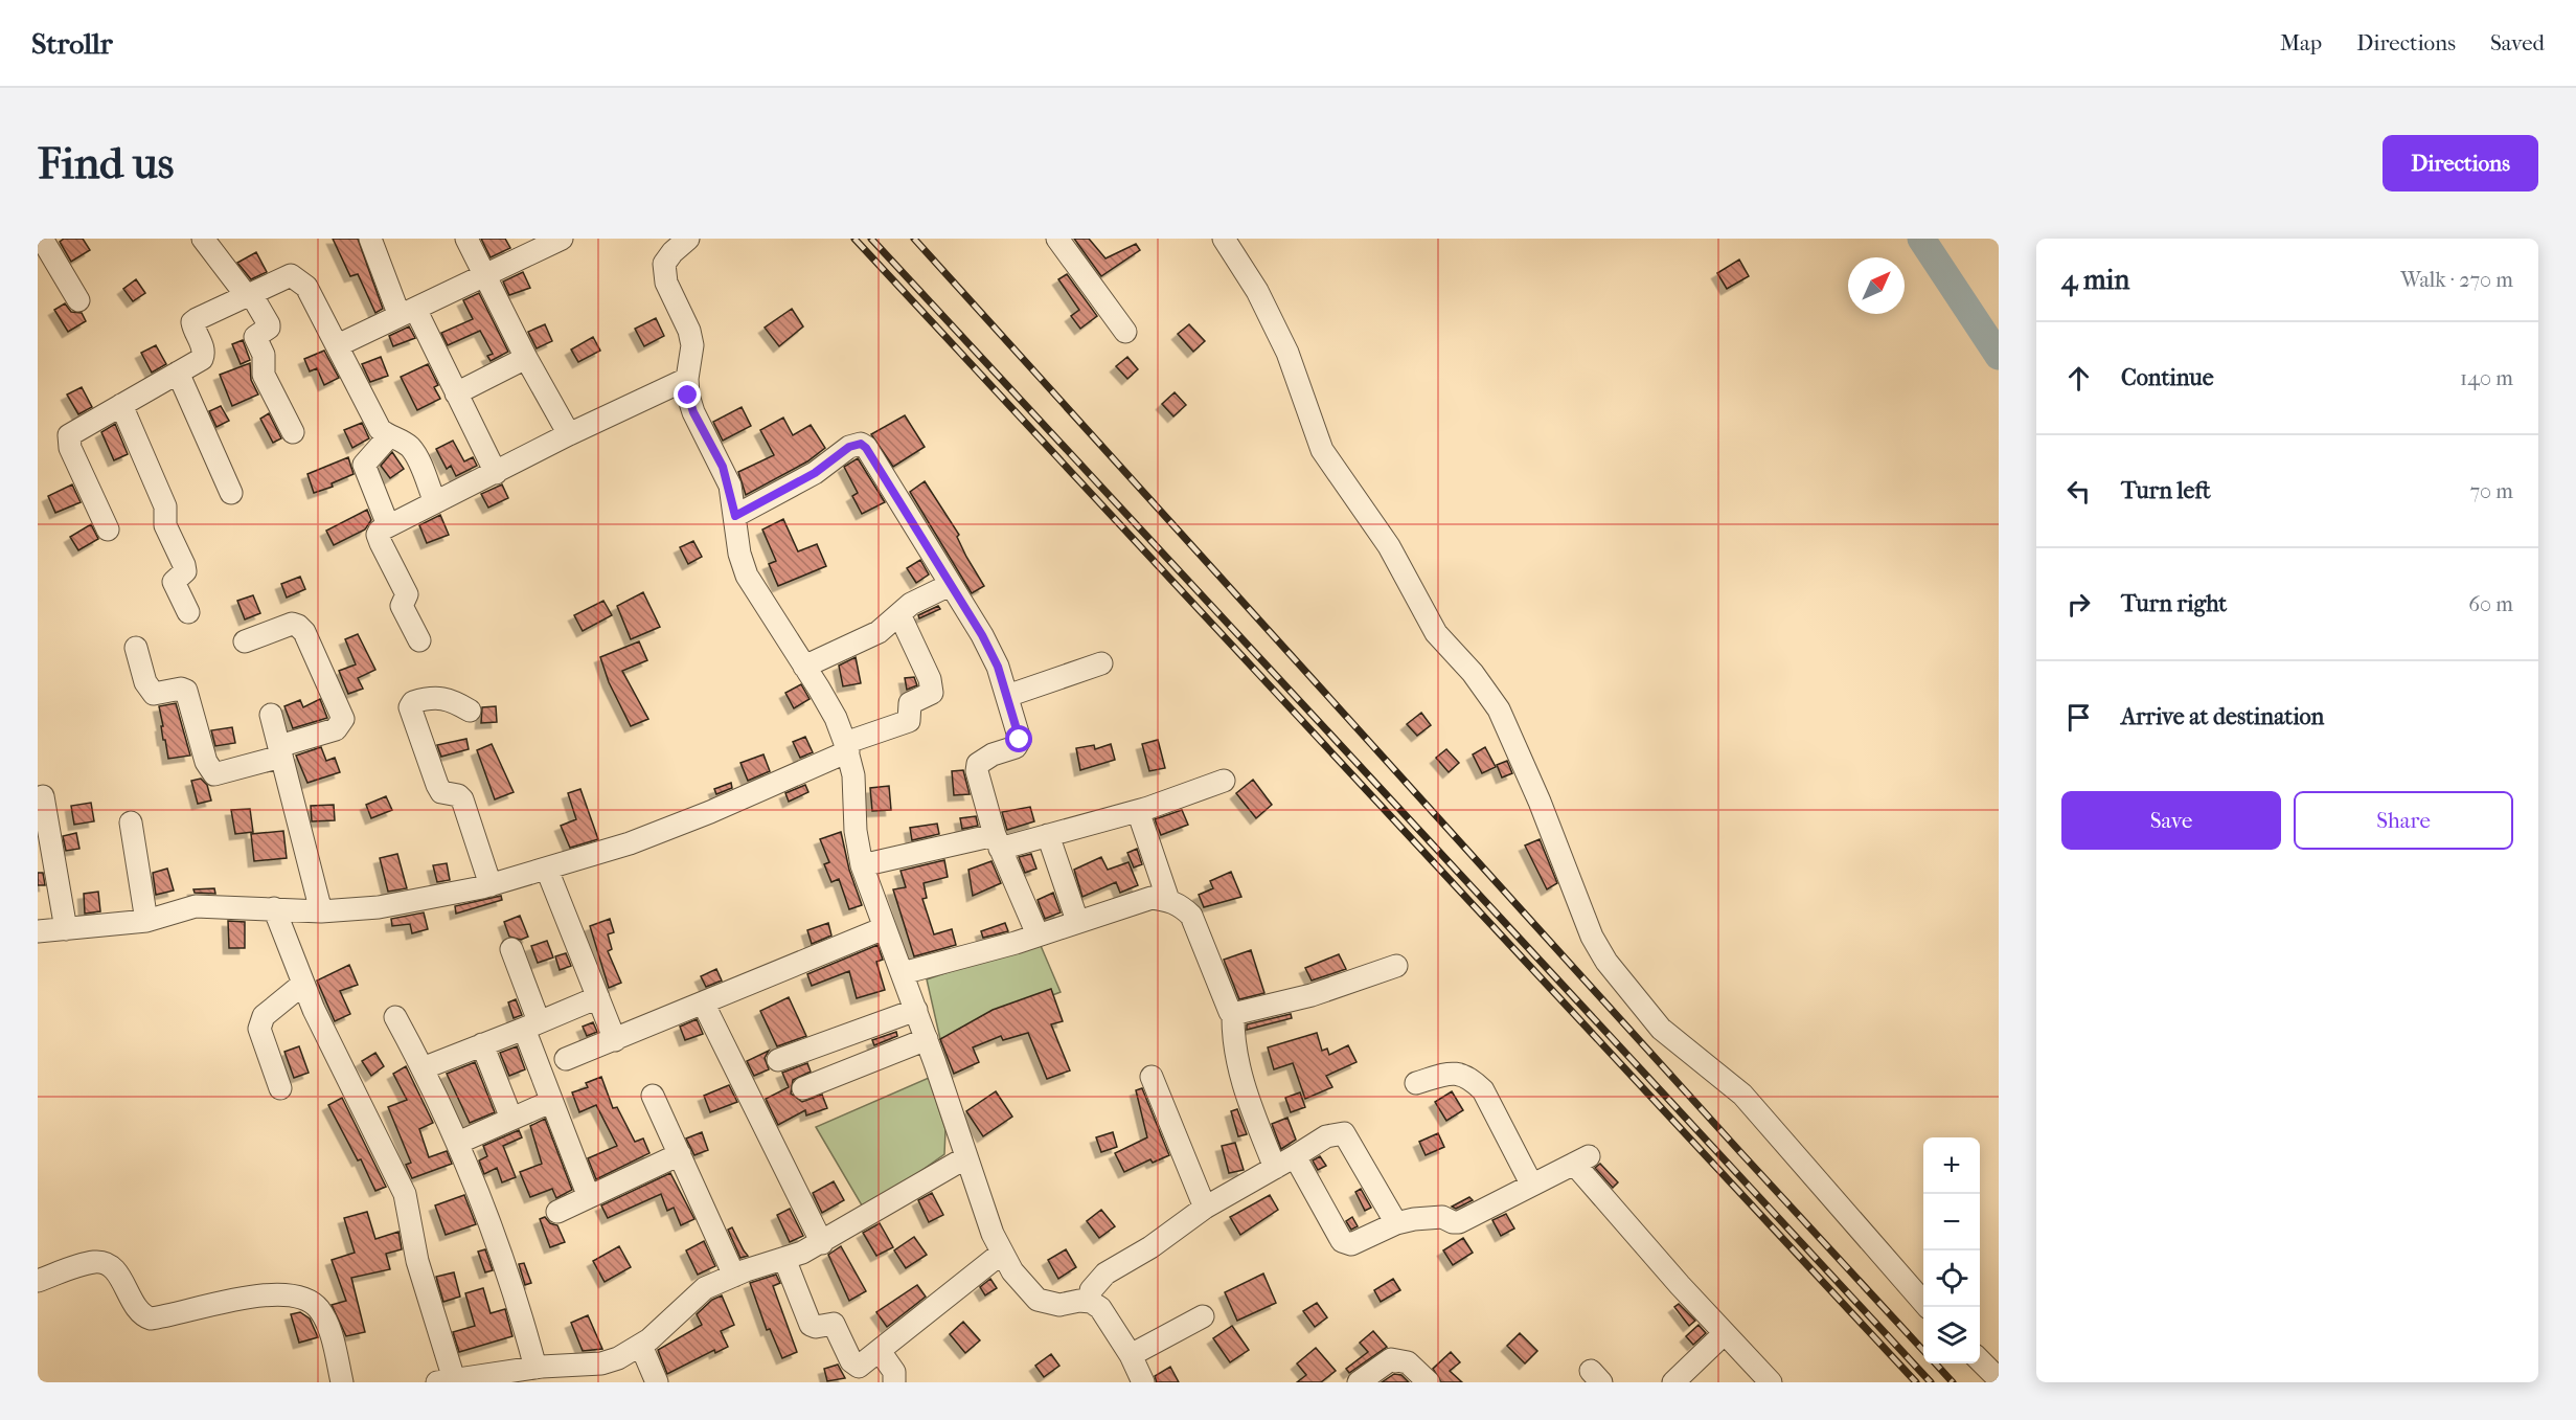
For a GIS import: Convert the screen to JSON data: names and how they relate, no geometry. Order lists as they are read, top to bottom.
{
  "north": "top right",
  "page": {
    "header": "Strollr",
    "nav": ["Map", "Directions", "Saved"],
    "buttons": [
      "Directions",
      ["Save", "Share"]
    ],
    "title": "Find us",
    "heading": ["4 min", "Walk · 270 m"],
    "list": [
      ["Continue", "140 m"],
      ["Turn left", "70 m"],
      ["Turn right", "60 m"],
      "Arrive at destination"
    ],
    "map_buttons": ["+", "−"]
  }
}
